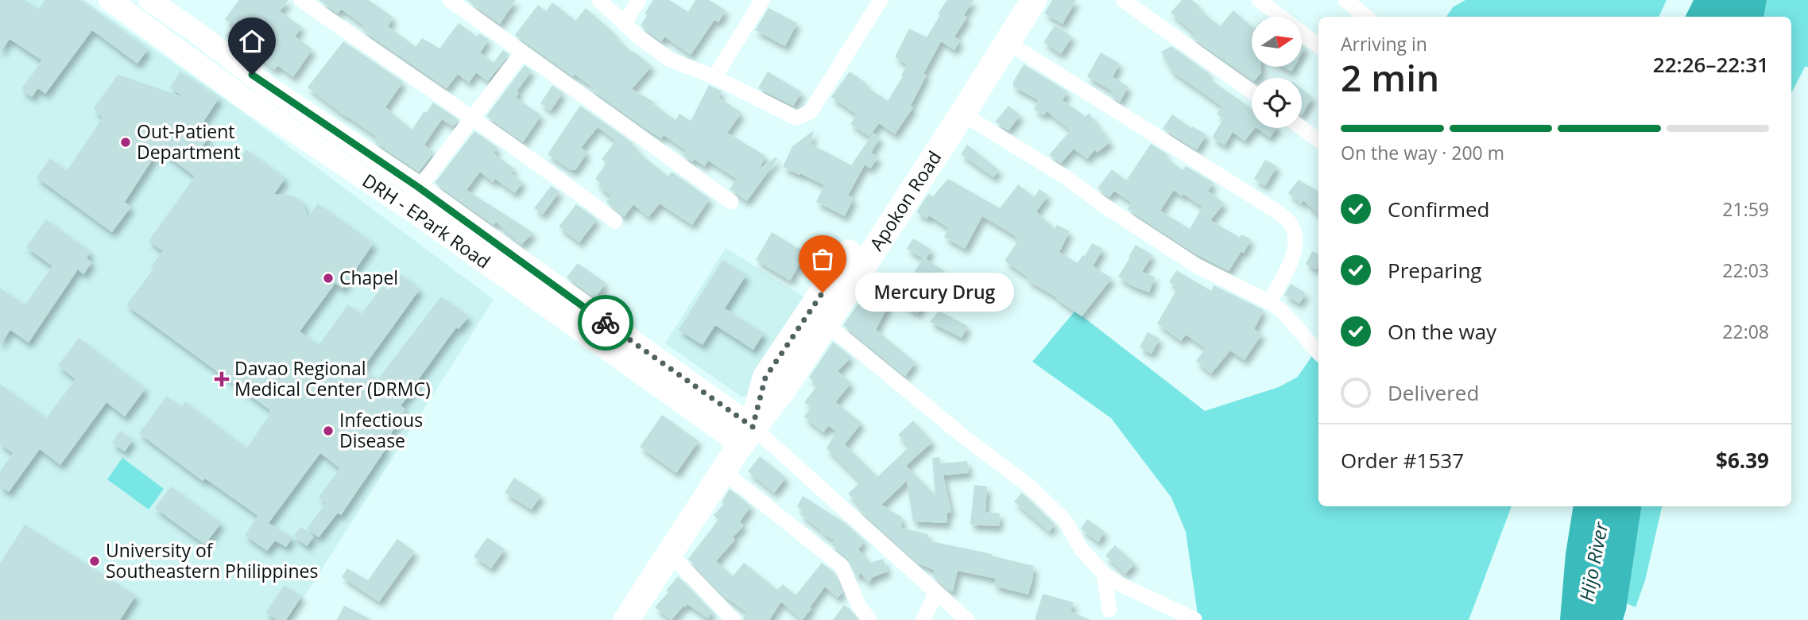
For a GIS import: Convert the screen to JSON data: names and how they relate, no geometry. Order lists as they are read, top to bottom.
{
  "streets": {
    "highway": ["Apokon Road"],
    "main road": ["DRH - EPark Road"]
  },
  "crossings": [
    ["Apokon Road", "DRH - EPark Road"]
  ],
  "water": ["Hijo River"],
  "places": {
    "other": [
      "Out-Patient Department",
      "Chapel",
      "Mercury Drug",
      "Infectious Disease",
      "University of Southeastern Philippines"
    ],
    "health": ["Davao Regional Medical Center (DRMC)"]
  },
  "north": "right",
  "page": {
    "heading": ["2 min", "Arriving in", "22:26–22:31"],
    "panel": ["Order #1537", "$6.39"],
    "bar": "On the way · 200 m",
    "list": [
      ["Confirmed", "21:59"],
      ["Preparing", "22:03"],
      ["On the way", "22:08"],
      "Delivered"
    ],
    "bubble": "Mercury Drug"
  }
}
